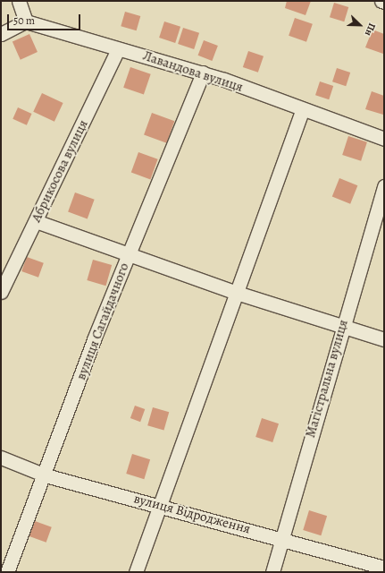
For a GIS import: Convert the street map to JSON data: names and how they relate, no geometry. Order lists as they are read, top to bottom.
{
  "streets": {
    "street": [
      "Лавандова вулиця",
      "Абрикосова вулиця",
      "вулиця Сагайдачного",
      "Магістральна вулиця",
      "вулиця Відродження"
    ]
  },
  "crossings": [
    ["Лавандова вулиця", "Абрикосова вулиця"],
    ["Лавандова вулиця", "вулиця Сагайдачного"],
    ["вулиця Сагайдачного", "вулиця Відродження"],
    ["Магістральна вулиця", "вулиця Відродження"]
  ],
  "scale_bar": "50 m",
  "north": "bottom right"
}
